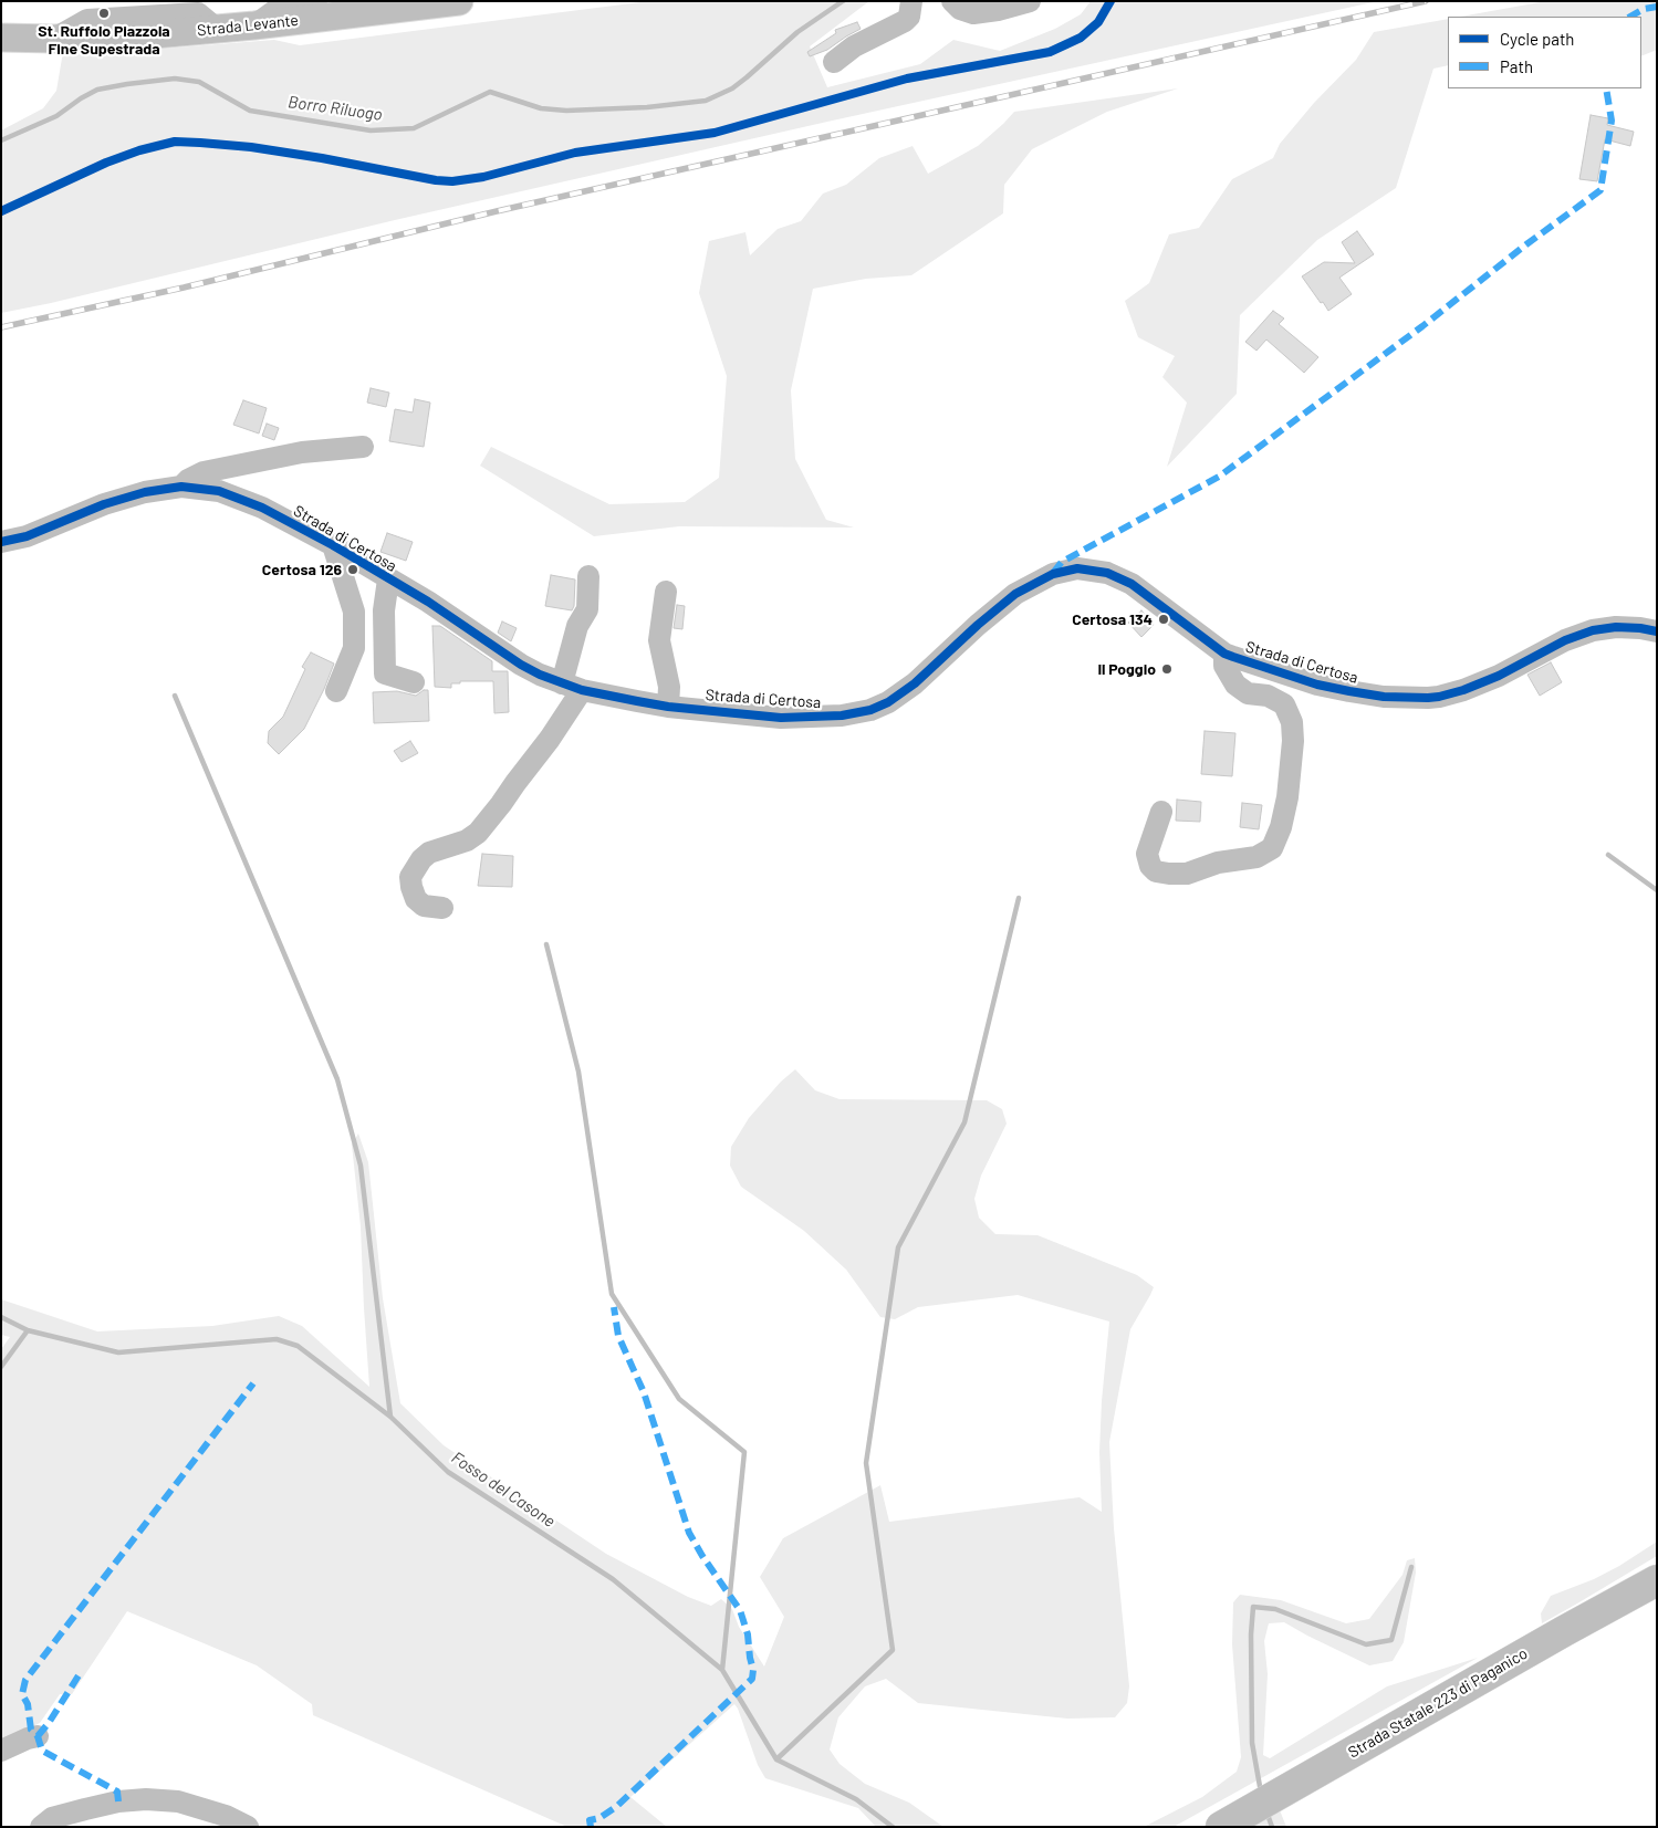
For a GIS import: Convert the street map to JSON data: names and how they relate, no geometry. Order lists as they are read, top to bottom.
{
  "streets": {
    "highway": ["Strada Statale 223 di Paganico"],
    "main road": ["Strada Levante"],
    "street": ["Strada di Certosa"]
  },
  "water": ["Borro Riluogo", "Fosso del Casone"],
  "places": [
    "St. Ruffolo Piazzola Fine Supestrada",
    "Certosa 126",
    "Certosa 134",
    "Il Poggio"
  ],
  "legend": ["Cycle path", "Path"]
}
